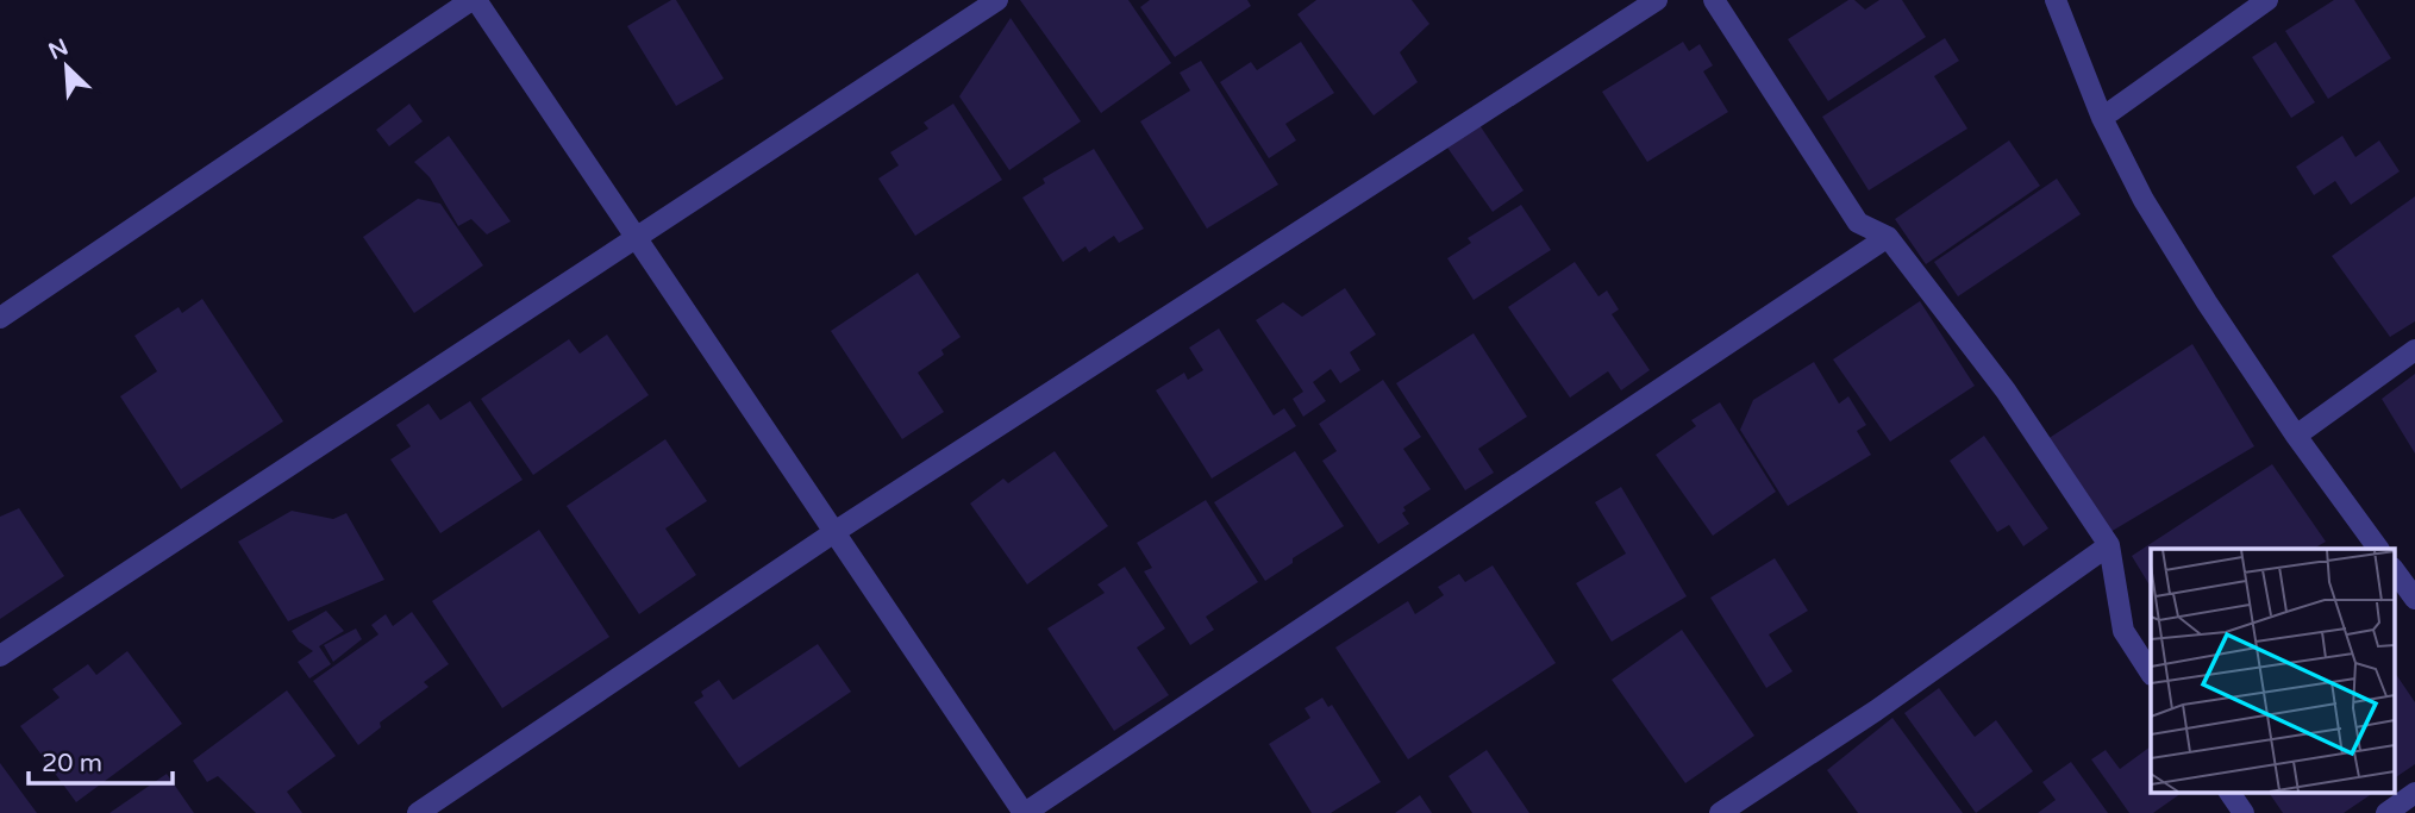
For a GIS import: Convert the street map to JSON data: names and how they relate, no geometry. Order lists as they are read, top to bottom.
{
  "scale_bar": "20 m",
  "north": "top left"
}
